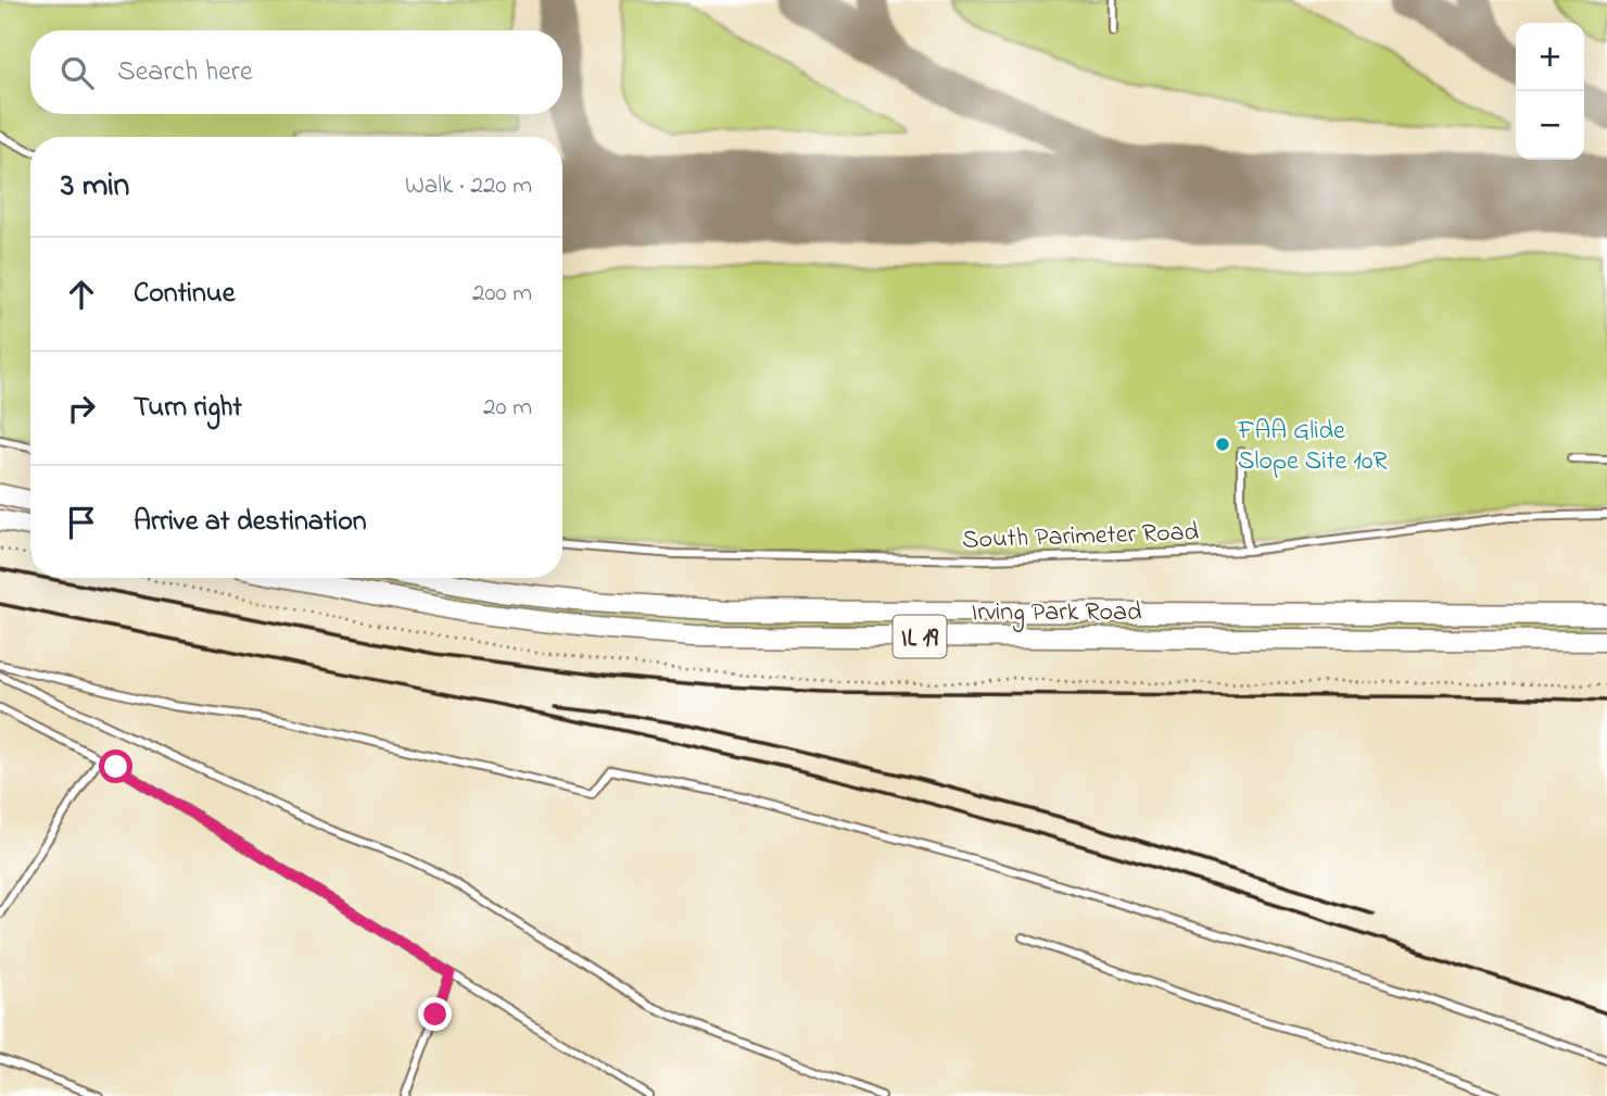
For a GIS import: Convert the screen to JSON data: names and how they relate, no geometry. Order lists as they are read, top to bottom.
{
  "streets": {
    "main road": ["Irving Park Road", "IL 19"],
    "lane": ["South Parimeter Road"]
  },
  "places": ["FAA Glide Slope Site 10R"],
  "page": {
    "map_buttons": ["+", "−"],
    "search": "Search here",
    "heading": ["3 min", "Walk · 220 m"],
    "list": [
      ["Continue", "200 m"],
      ["Turn right", "20 m"],
      "Arrive at destination"
    ]
  }
}
